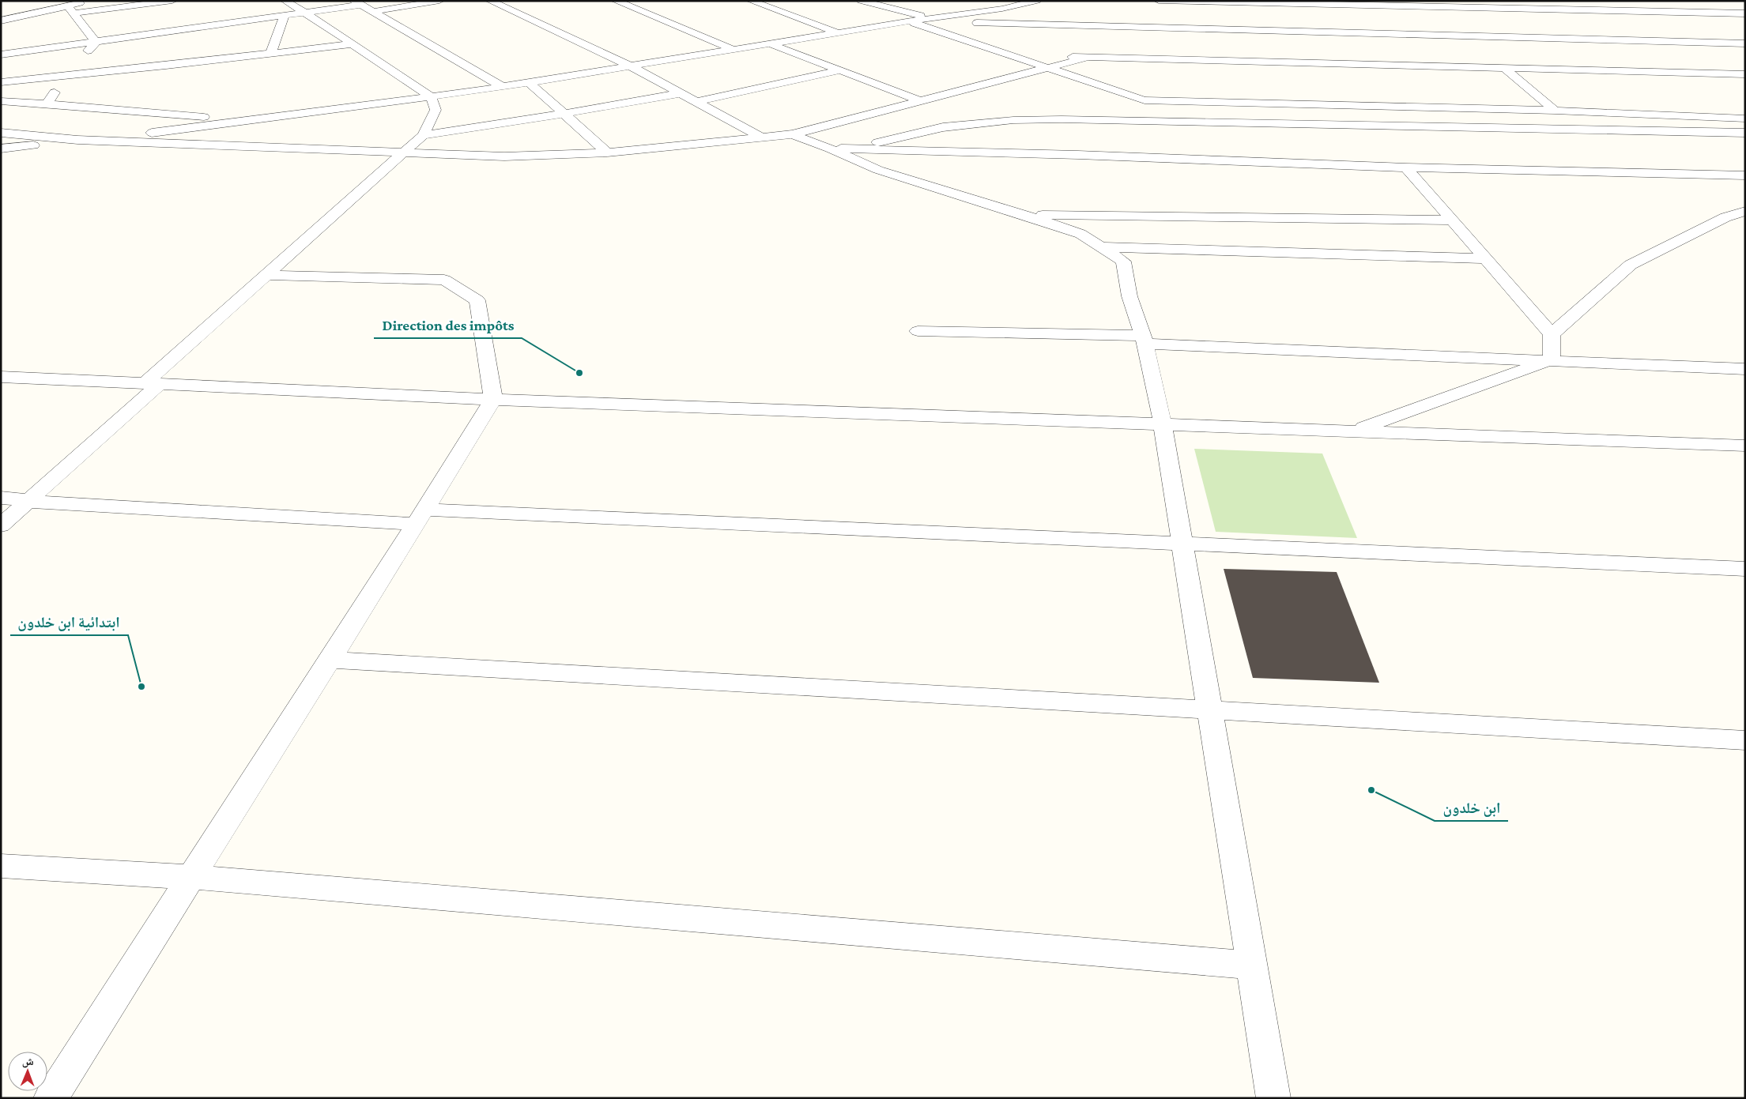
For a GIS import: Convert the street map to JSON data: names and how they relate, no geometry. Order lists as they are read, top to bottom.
{
  "places": ["Direction des impôts", "ابتدائية ابن خلدون", "ابن خلدون"],
  "north": "top"
}
